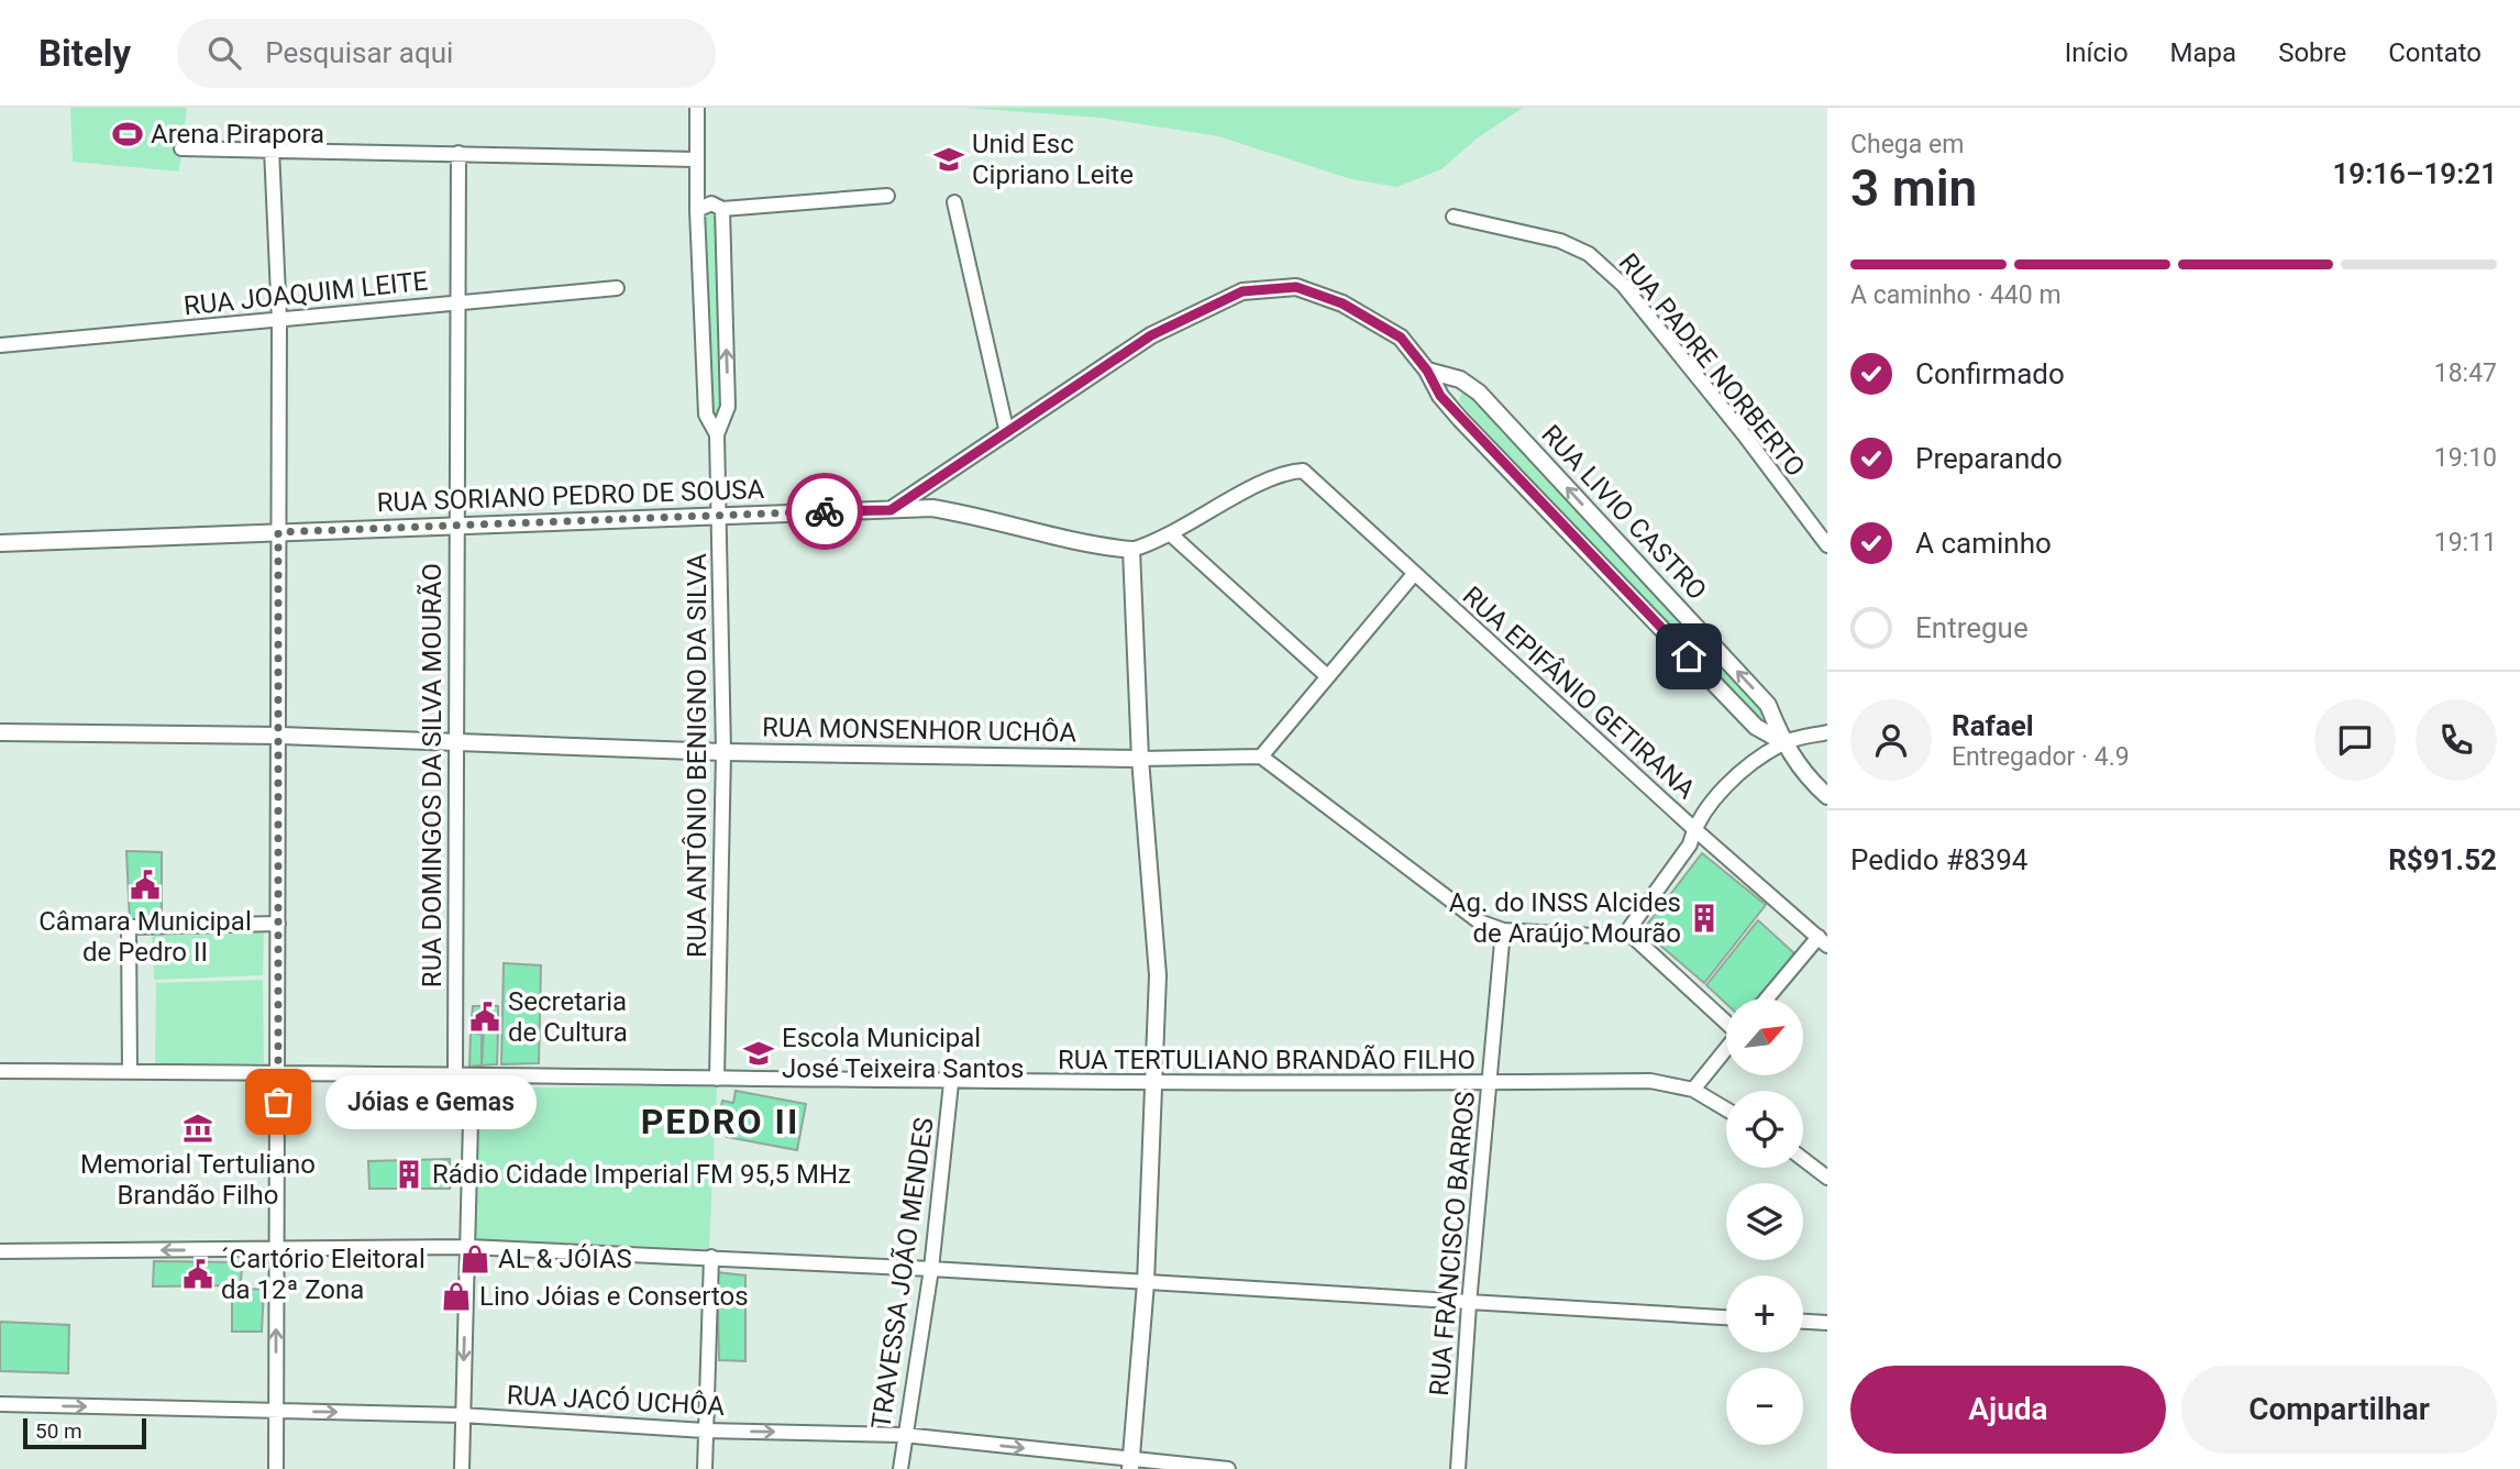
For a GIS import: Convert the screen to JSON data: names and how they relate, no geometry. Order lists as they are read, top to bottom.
{
  "streets": {
    "street": [
      "RUA JOAQUIM LEITE",
      "RUA PADRE NORBERTO",
      "RUA SORIANO PEDRO DE SOUSA",
      "RUA LIVIO CASTRO",
      "RUA EPIFÂNIO GETIRANA",
      "RUA MONSENHOR UCHÔA",
      "RUA ANTÔNIO BENIGNO DA SILVA",
      "RUA DOMINGOS DA SILVA MOURÃO",
      "RUA TERTULIANO BRANDÃO FILHO",
      "RUA FRANCISCO BARROS",
      "TRAVESSA JOÃO MENDES",
      "RUA JACÓ UCHÔA"
    ]
  },
  "crossings": [
    ["RUA JOAQUIM LEITE", "RUA DOMINGOS DA SILVA MOURÃO"],
    ["RUA SORIANO PEDRO DE SOUSA", "RUA LIVIO CASTRO"],
    ["RUA SORIANO PEDRO DE SOUSA", "RUA EPIFÂNIO GETIRANA"],
    ["RUA SORIANO PEDRO DE SOUSA", "RUA ANTÔNIO BENIGNO DA SILVA"],
    ["RUA SORIANO PEDRO DE SOUSA", "RUA DOMINGOS DA SILVA MOURÃO"],
    ["RUA MONSENHOR UCHÔA", "RUA ANTÔNIO BENIGNO DA SILVA"],
    ["RUA MONSENHOR UCHÔA", "RUA DOMINGOS DA SILVA MOURÃO"],
    ["RUA ANTÔNIO BENIGNO DA SILVA", "RUA TERTULIANO BRANDÃO FILHO"],
    ["RUA DOMINGOS DA SILVA MOURÃO", "RUA TERTULIANO BRANDÃO FILHO"],
    ["RUA TERTULIANO BRANDÃO FILHO", "RUA FRANCISCO BARROS"],
    ["RUA TERTULIANO BRANDÃO FILHO", "TRAVESSA JOÃO MENDES"],
    ["TRAVESSA JOÃO MENDES", "RUA JACÓ UCHÔA"]
  ],
  "one_way": ["RUA JACÓ UCHÔA"],
  "districts": ["PEDRO II"],
  "places": {
    "sports": ["Arena Pirapora"],
    "school or university": ["Unid Esc Cipriano Leite", "Escola Municipal José Teixeira Santos"],
    "public building": ["Câmara Municipal de Pedro II", "Secretaria de Cultura", "´Cartório Eleitoral da 12ª Zona"],
    "building": ["Ag. do INSS Alcides de Araújo Mourão", "Rádio Cidade Imperial FM 95,5 MHz"],
    "other": ["Jóias e Gemas"],
    "museum": ["Memorial Tertuliano Brandão Filho"],
    "shop": ["AL & JÓIAS", "Lino Jóias e Consertos"]
  },
  "scale_bar": "50 m",
  "north": "top right",
  "page": {
    "header": "Bitely",
    "search": "Pesquisar aqui",
    "nav": [
      "Início",
      "Mapa",
      "Sobre",
      "Contato"
    ],
    "heading": ["3 min", "Chega em", "19:16–19:21"],
    "panel": [
      "Rafael",
      "Entregador · 4.9",
      "Pedido #8394",
      "R$91.52"
    ],
    "bar": "A caminho · 440 m",
    "list": [
      ["Confirmado", "18:47"],
      ["Preparando", "19:10"],
      ["A caminho", "19:11"],
      "Entregue"
    ],
    "map_buttons": ["+", "−"],
    "bubble": "Jóias e Gemas",
    "buttons": ["Ajuda", "Compartilhar"],
    "scale": "50 m"
  }
}
